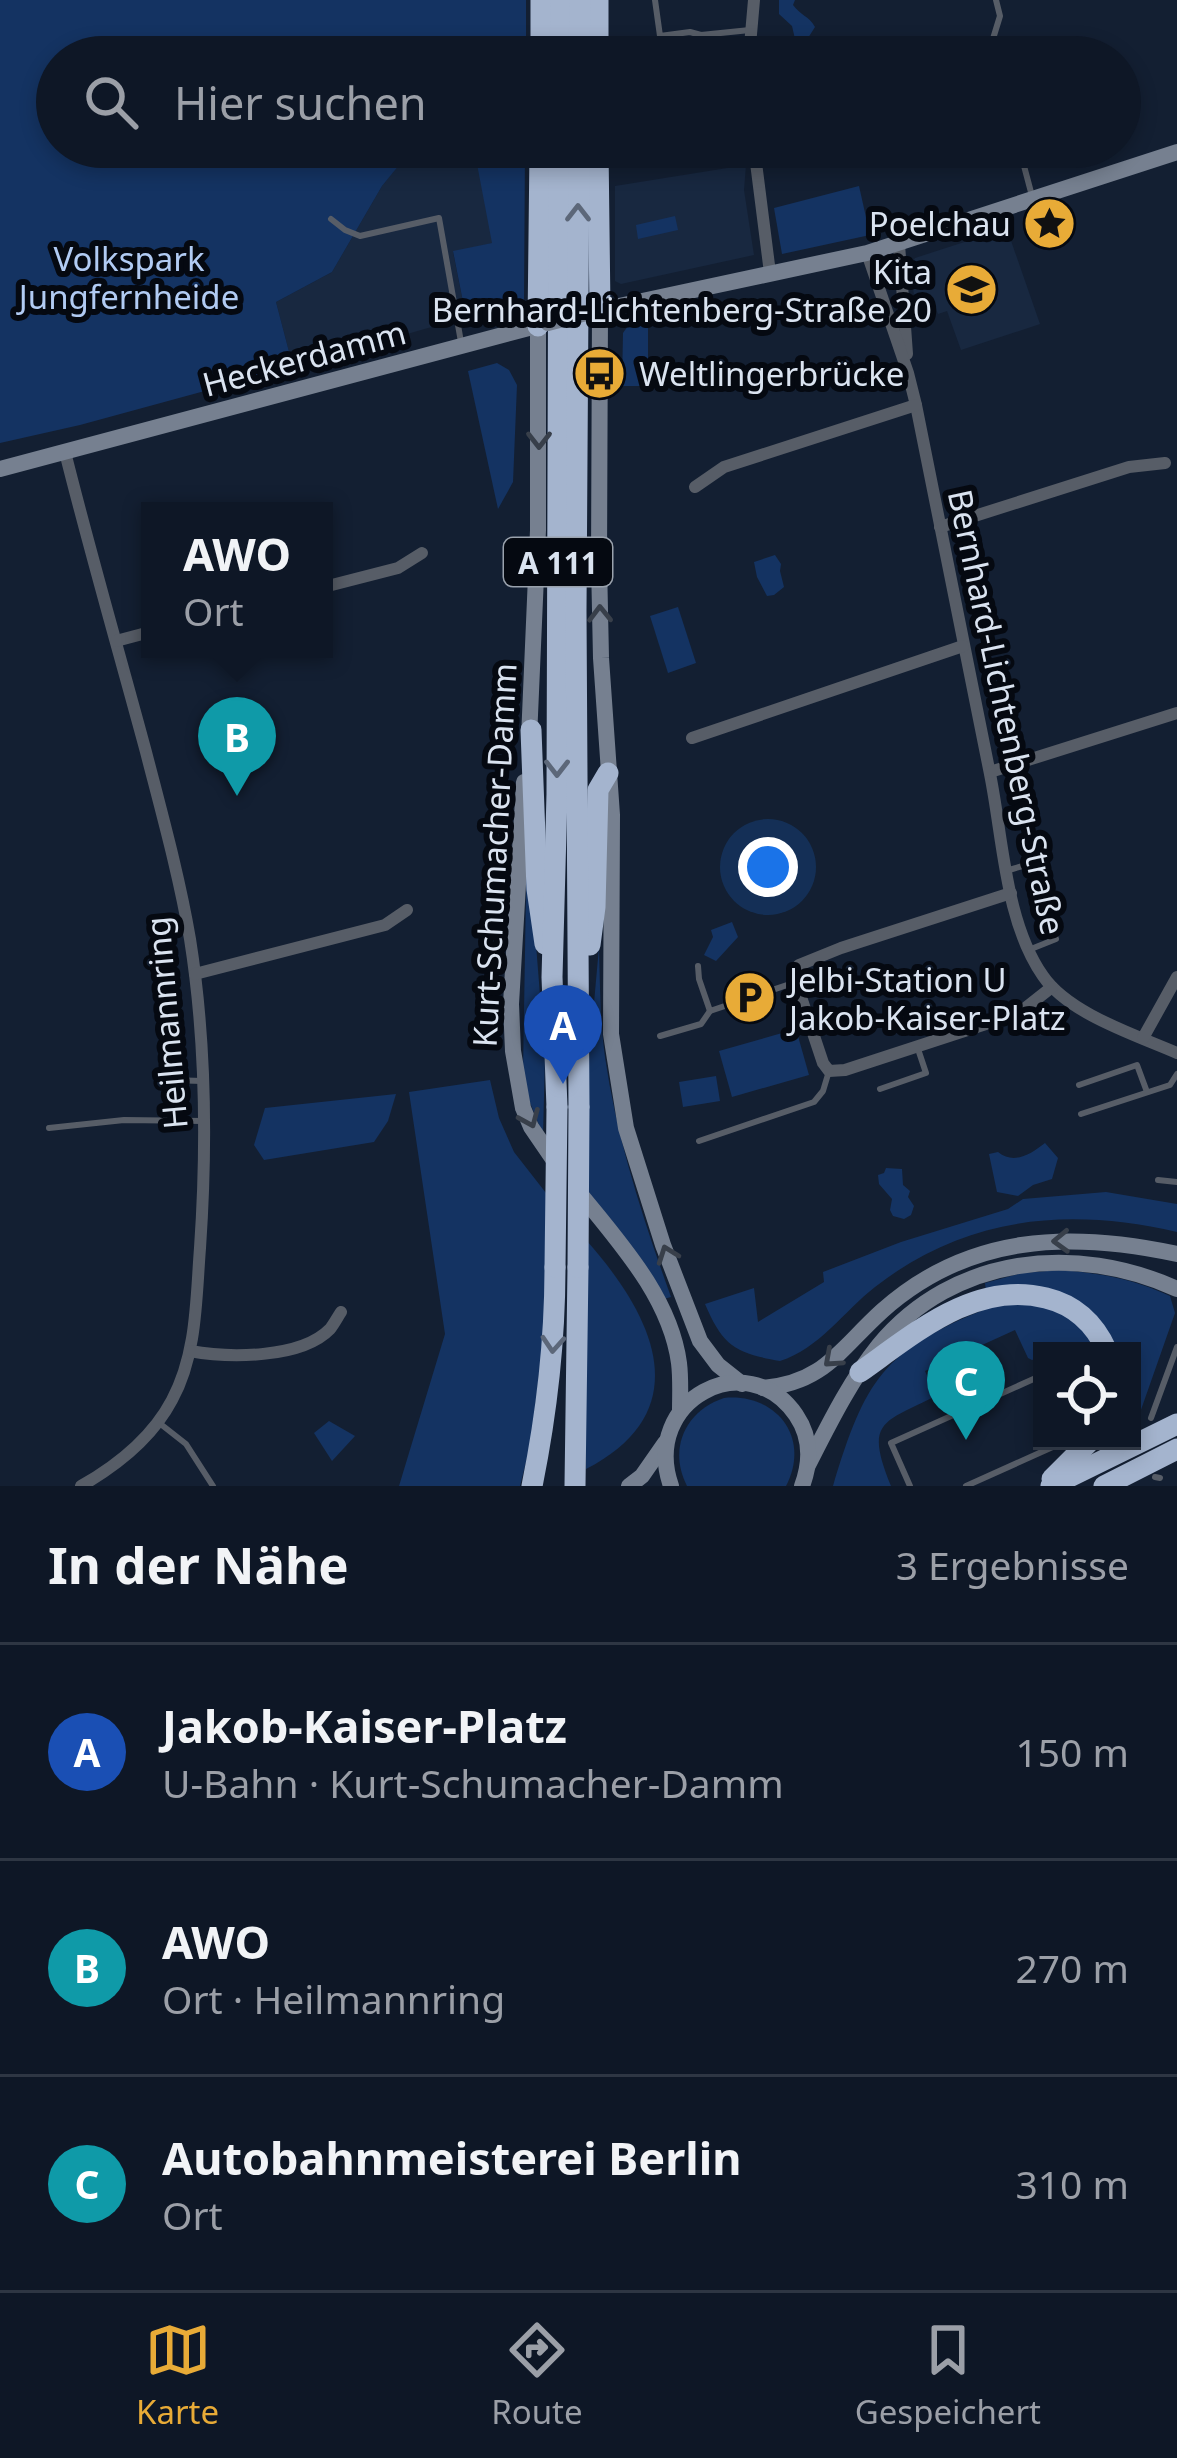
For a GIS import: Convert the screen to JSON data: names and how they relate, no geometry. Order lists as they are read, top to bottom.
{
  "streets": {
    "highway": ["A 111"],
    "main road": ["Heckerdamm", "Kurt-Schumacher-Damm"],
    "street": ["Bernhard-Lichtenberg-Straße", "Heilmannring"]
  },
  "crossings": [
    ["Heckerdamm", "Bernhard-Lichtenberg-Straße"],
    ["Heckerdamm", "Kurt-Schumacher-Damm"],
    ["Heckerdamm", "Heilmannring"]
  ],
  "parks": ["Volkspark Jungfernheide"],
  "places": {
    "place": ["Poelchau"],
    "school or university": ["Kita Bernhard-Lichtenberg-Straße 20"],
    "bus stop": ["Weltlingerbrücke"],
    "parking": ["Jelbi-Station U Jakob-Kaiser-Platz"]
  },
  "page": {
    "search": "Hier suchen",
    "popup": ["AWO", "Ort"],
    "pins": ["B", "A", "C"],
    "heading": ["In der Nähe", "3 Ergebnisse"],
    "list": [
      {
        "mark": "A",
        "name": "Jakob-Kaiser-Platz",
        "note": "U-Bahn · Kurt-Schumacher-Damm",
        "value": "150 m"
      },
      {
        "mark": "B",
        "name": "AWO",
        "note": "Ort · Heilmannring",
        "value": "270 m"
      },
      {
        "mark": "C",
        "name": "Autobahnmeisterei Berlin",
        "note": "Ort",
        "value": "310 m"
      }
    ],
    "nav": ["Karte", "Route", "Gespeichert"]
  }
}
